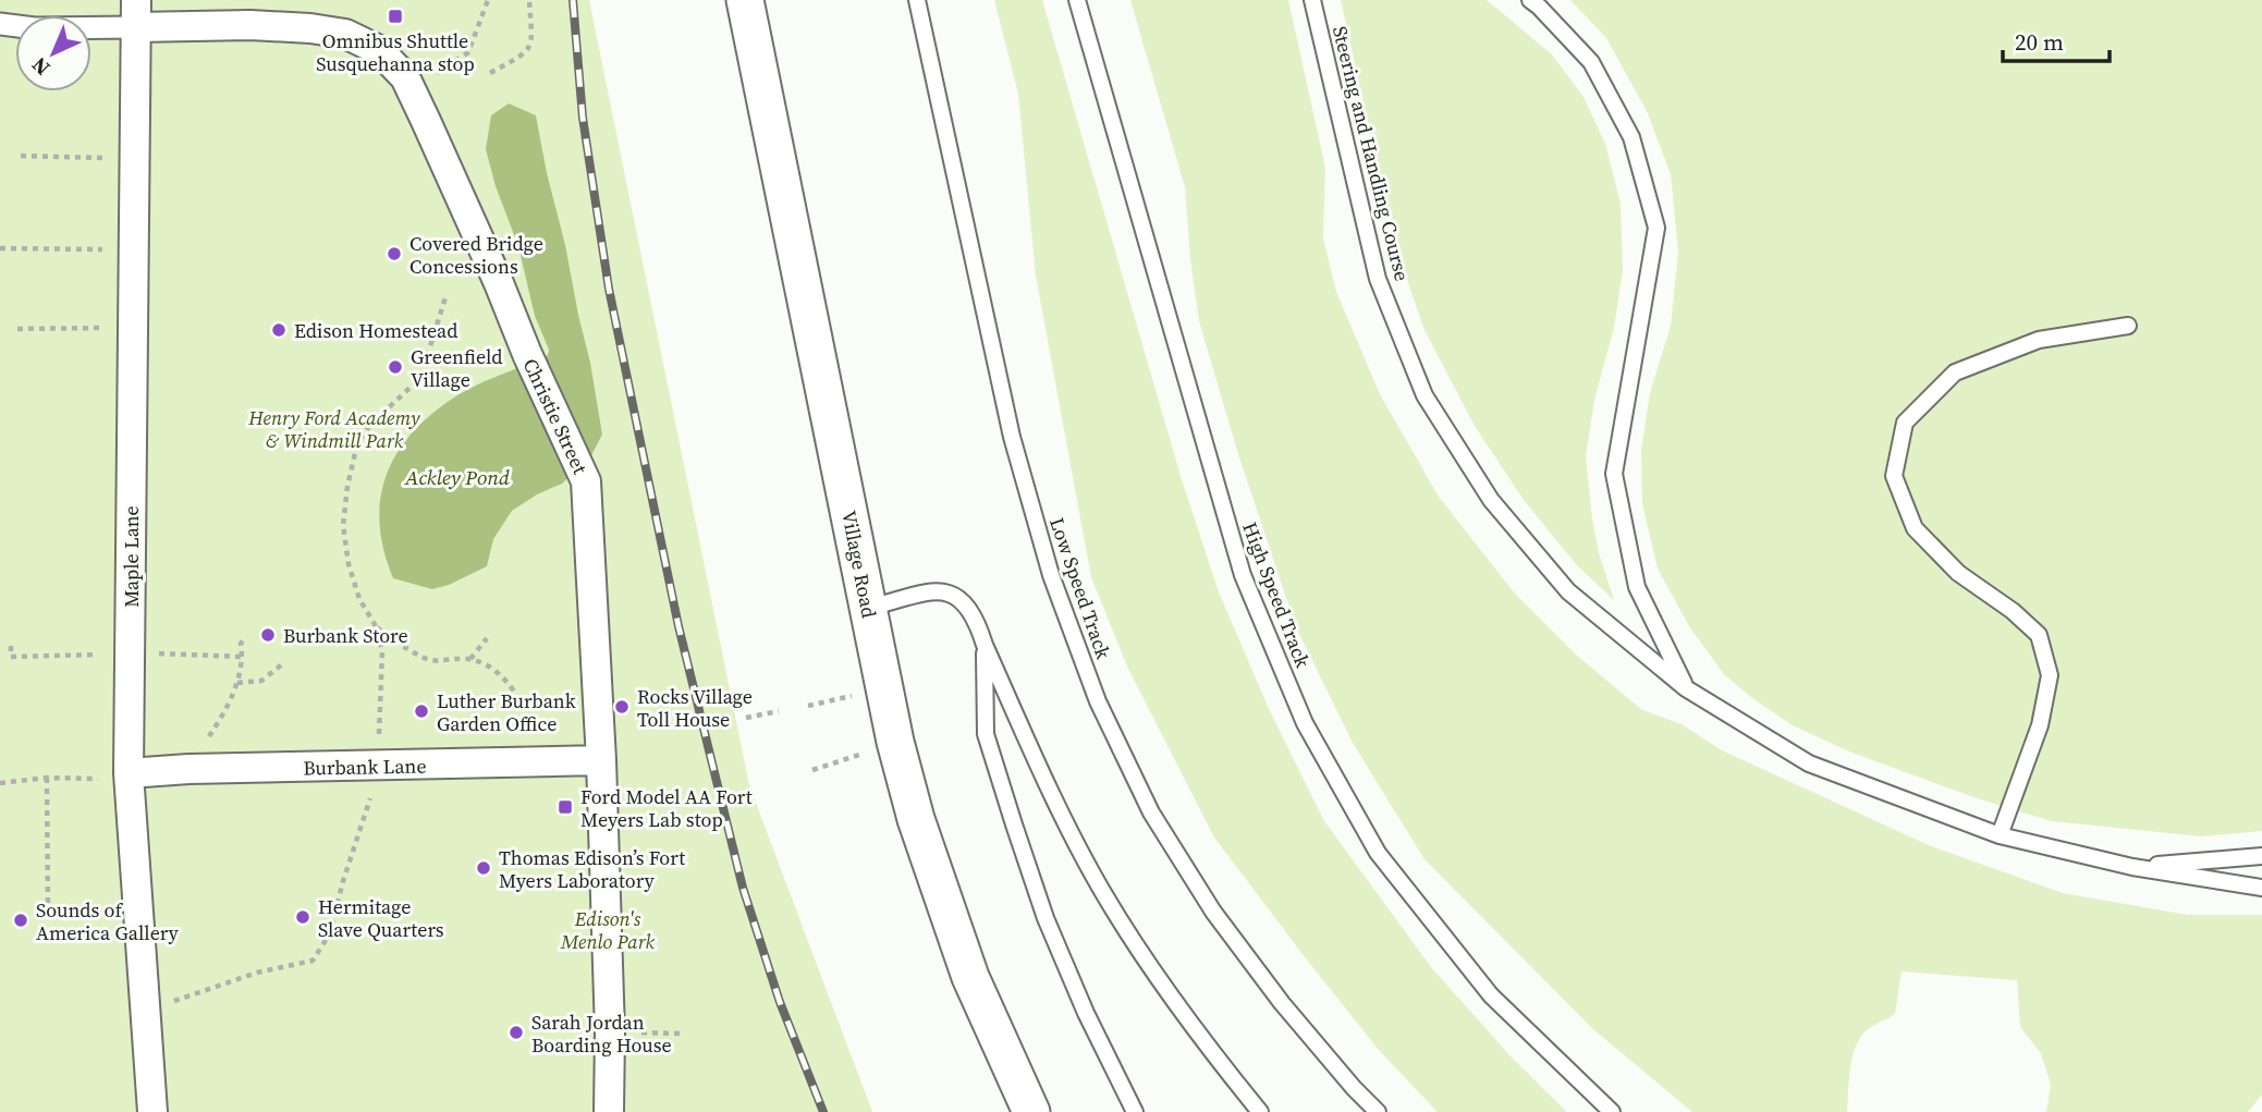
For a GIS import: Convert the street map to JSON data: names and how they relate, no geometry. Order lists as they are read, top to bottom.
{
  "streets": {
    "street": [
      "Christie Street",
      "Maple Lane",
      "Village Road",
      "Burbank Lane"
    ],
    "lane": ["Steering and Handling Course", "Low Speed Track", "High Speed Track"]
  },
  "crossings": [
    ["Christie Street", "Maple Lane"],
    ["Christie Street", "Burbank Lane"],
    ["Maple Lane", "Burbank Lane"]
  ],
  "water": ["Ackley Pond"],
  "parks": ["Henry Ford Academy & Windmill Park", "Edison's Menlo Park"],
  "places": {
    "transit": ["Omnibus Shuttle Susquehanna stop", "Ford Model AA Fort Meyers Lab stop"],
    "other": [
      "Covered Bridge Concessions",
      "Edison Homestead",
      "Greenfield Village",
      "Burbank Store",
      "Rocks Village Toll House",
      "Luther Burbank Garden Office",
      "Thomas Edison’s Fort Myers Laboratory",
      "Hermitage Slave Quarters",
      "Sounds of America Gallery",
      "Sarah Jordan Boarding House"
    ]
  },
  "scale_bar": "20 m",
  "north": "bottom left"
}
